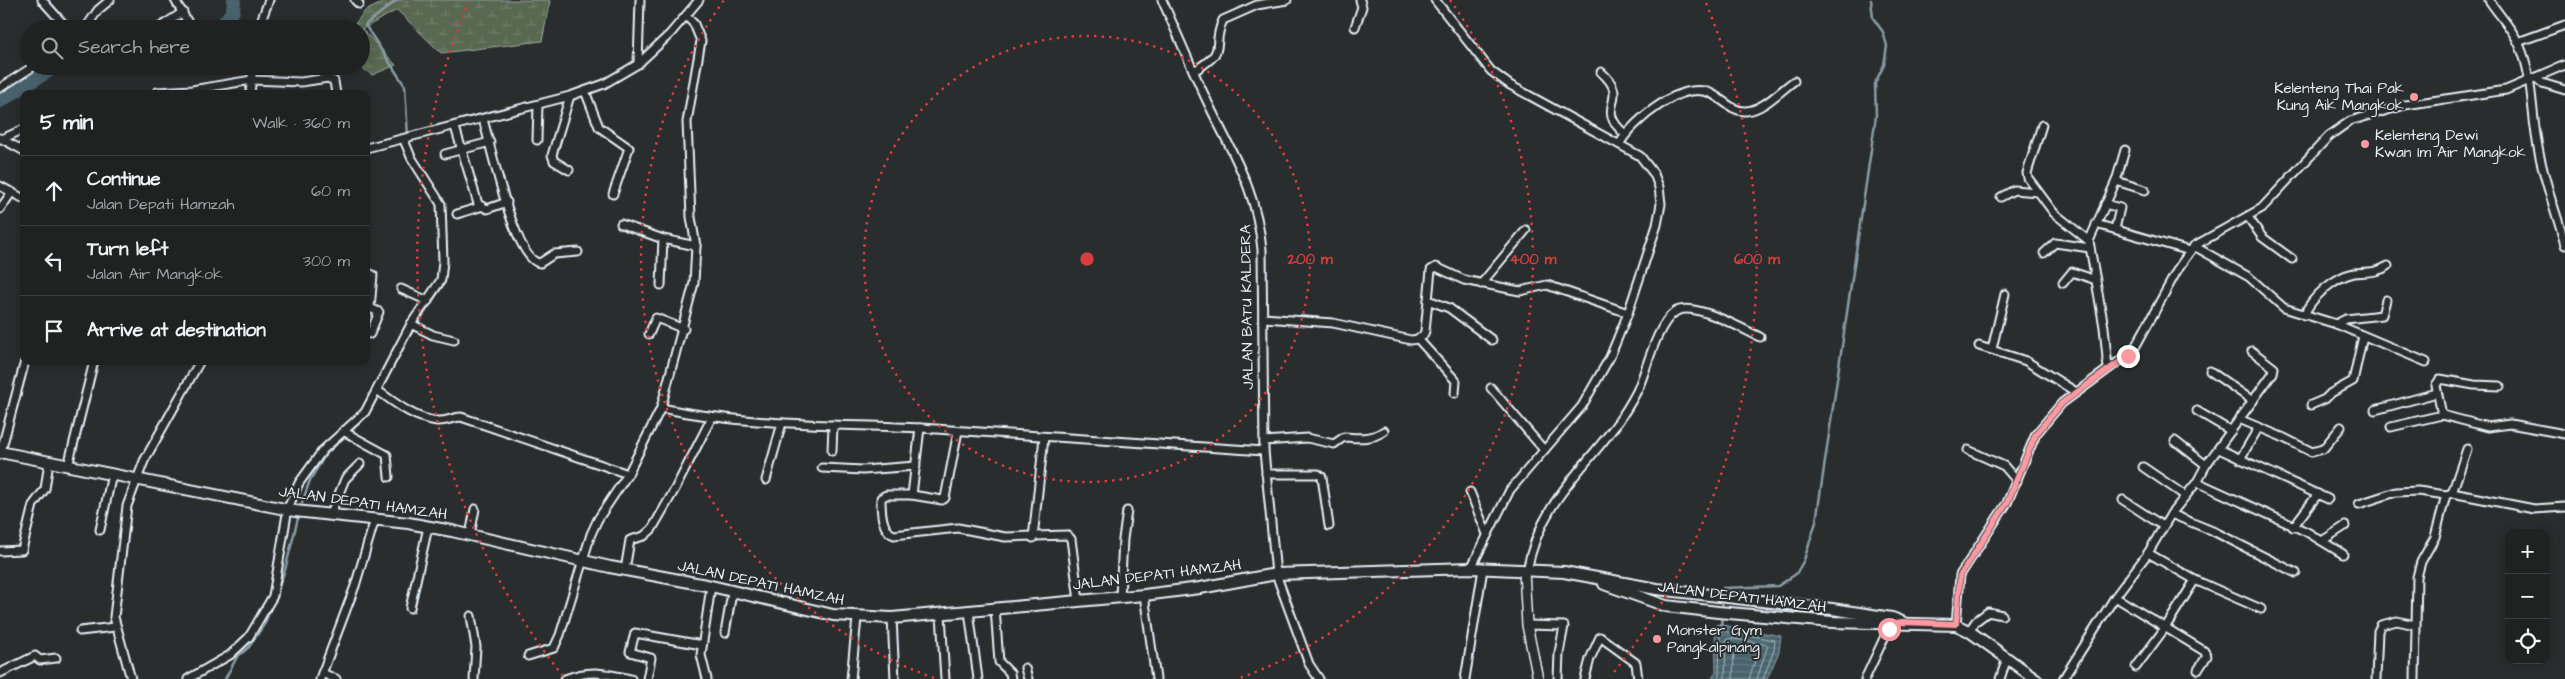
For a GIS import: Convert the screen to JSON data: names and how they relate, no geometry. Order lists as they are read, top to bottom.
{
  "streets": {
    "main road": ["JALAN DEPATI HAMZAH"],
    "street": ["JALAN BATU KALDERA"]
  },
  "crossings": [
    ["JALAN BATU KALDERA", "JALAN DEPATI HAMZAH"]
  ],
  "places": ["Kelenteng Thai Pak Kung Aik Mangkok", "Kelenteng Dewi Kwan Im Air Mangkok", "Monster Gym Pangkalpinang"],
  "page": {
    "search": "Search here",
    "heading": ["5 min", "Walk · 360 m"],
    "list": [
      ["Continue", "Jalan Depati Hamzah", "60 m"],
      ["Turn left", "Jalan Air Mangkok", "300 m"],
      "Arrive at destination"
    ],
    "map_buttons": ["+", "−"]
  },
  "rings": ["200 m", "400 m", "600 m"]
}
